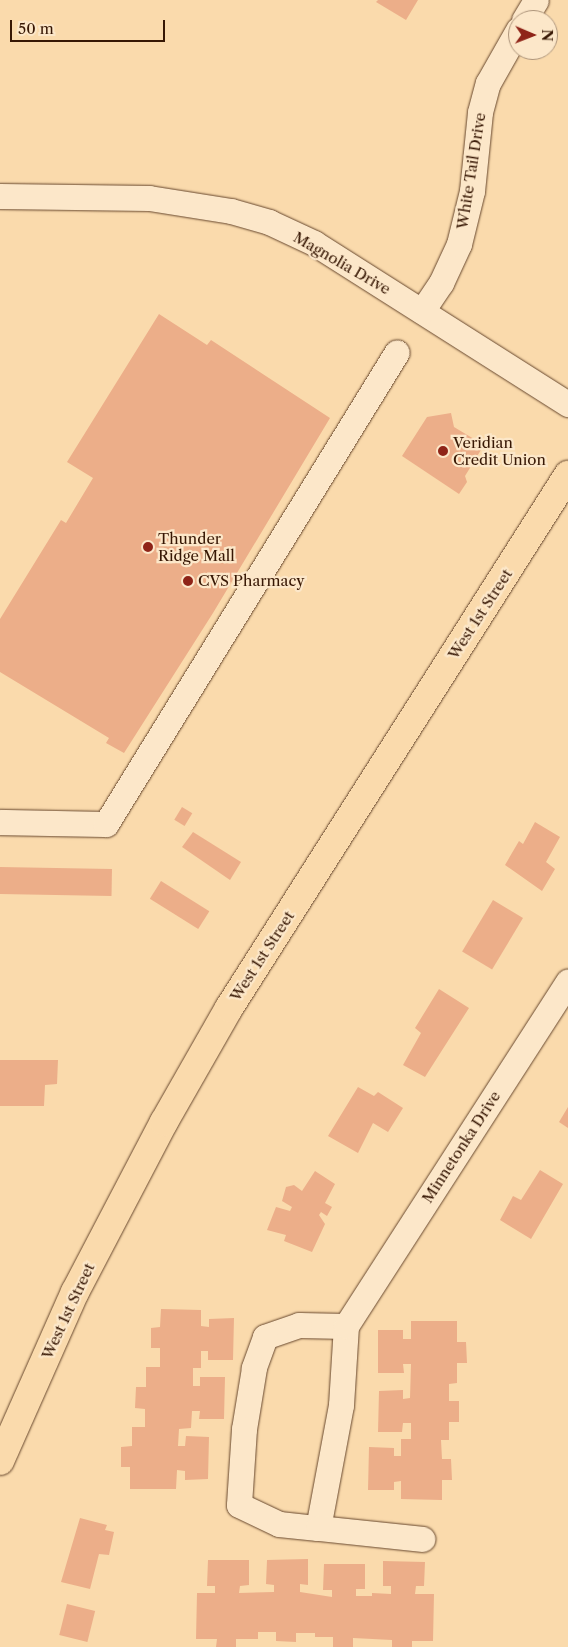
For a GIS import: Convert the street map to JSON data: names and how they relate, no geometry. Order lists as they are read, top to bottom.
{
  "streets": {
    "main road": ["West 1st Street"],
    "street": ["White Tail Drive", "Magnolia Drive", "Minnetonka Drive"]
  },
  "crossings": [
    ["White Tail Drive", "Magnolia Drive"]
  ],
  "places": ["Veridian Credit Union", "Thunder Ridge Mall", "CVS Pharmacy"],
  "scale_bar": "50 m",
  "north": "right"
}
